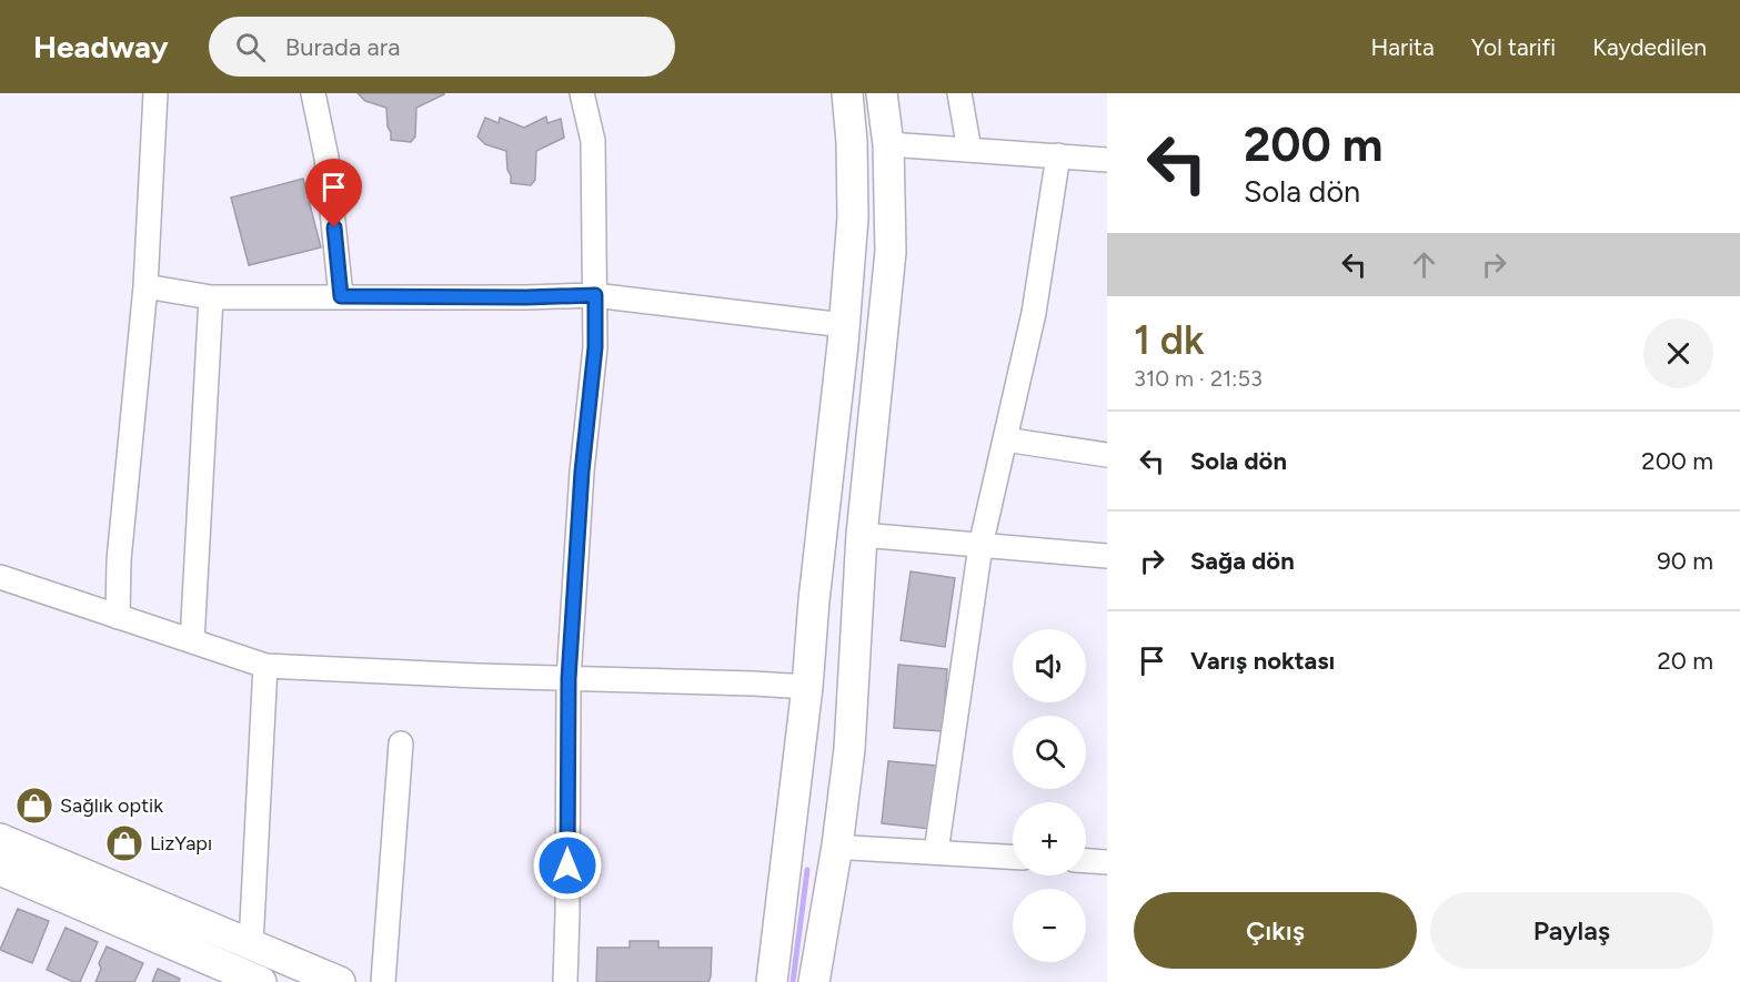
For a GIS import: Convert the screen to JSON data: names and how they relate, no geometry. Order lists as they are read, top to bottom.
{
  "places": {
    "shop": ["Sağlık optik", "LizYapı"]
  },
  "page": {
    "header": "Headway",
    "search": "Burada ara",
    "nav": ["Harita", "Yol tarifi", "Kaydedilen"],
    "turn": ["200 m", "Sola dön"],
    "heading": ["1 dk", "310 m · 21:53"],
    "list": [
      {
        "name": "Sola dön",
        "value": "200 m"
      },
      {
        "name": "Sağa dön",
        "value": "90 m"
      },
      {
        "name": "Varış noktası",
        "value": "20 m"
      }
    ],
    "map_buttons": ["+", "−"],
    "buttons": ["Çıkış", "Paylaş"]
  }
}
